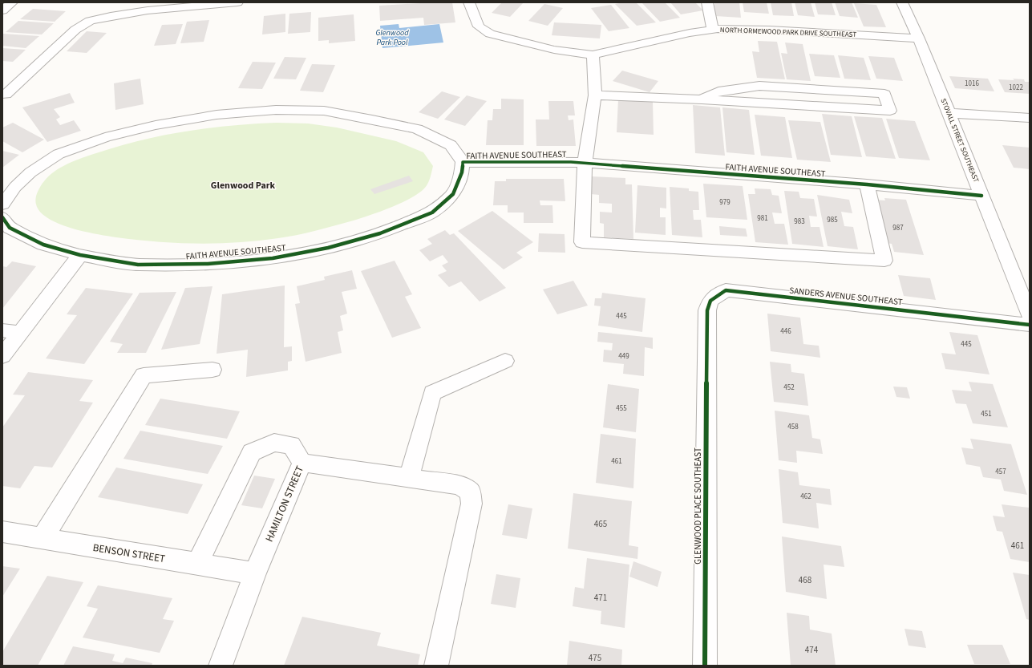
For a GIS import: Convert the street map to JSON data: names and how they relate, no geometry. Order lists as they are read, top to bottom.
{
  "streets": {
    "street": [
      "NORTH ORMEWOOD PARK DRIVE SOUTHEAST",
      "STOVALL STREET SOUTHEAST",
      "FAITH AVENUE SOUTHEAST",
      "SANDERS AVENUE SOUTHEAST",
      "HAMILTON STREET",
      "GLENWOOD PLACE SOUTHEAST",
      "BENSON STREET"
    ]
  },
  "crossings": [
    ["NORTH ORMEWOOD PARK DRIVE SOUTHEAST", "STOVALL STREET SOUTHEAST"],
    ["STOVALL STREET SOUTHEAST", "FAITH AVENUE SOUTHEAST"],
    ["SANDERS AVENUE SOUTHEAST", "GLENWOOD PLACE SOUTHEAST"],
    ["HAMILTON STREET", "BENSON STREET"]
  ],
  "districts": ["Glenwood Park"],
  "water": ["Glenwood Park Pool"],
  "house_numbers": [
    "1016",
    "1022",
    "979",
    "981",
    "985",
    "983",
    "987",
    "445",
    "446",
    "445",
    "449",
    "452",
    "455",
    "451",
    "458",
    "461",
    "457",
    "462",
    "465",
    "461",
    "468",
    "471",
    "474",
    "475"
  ]
}
